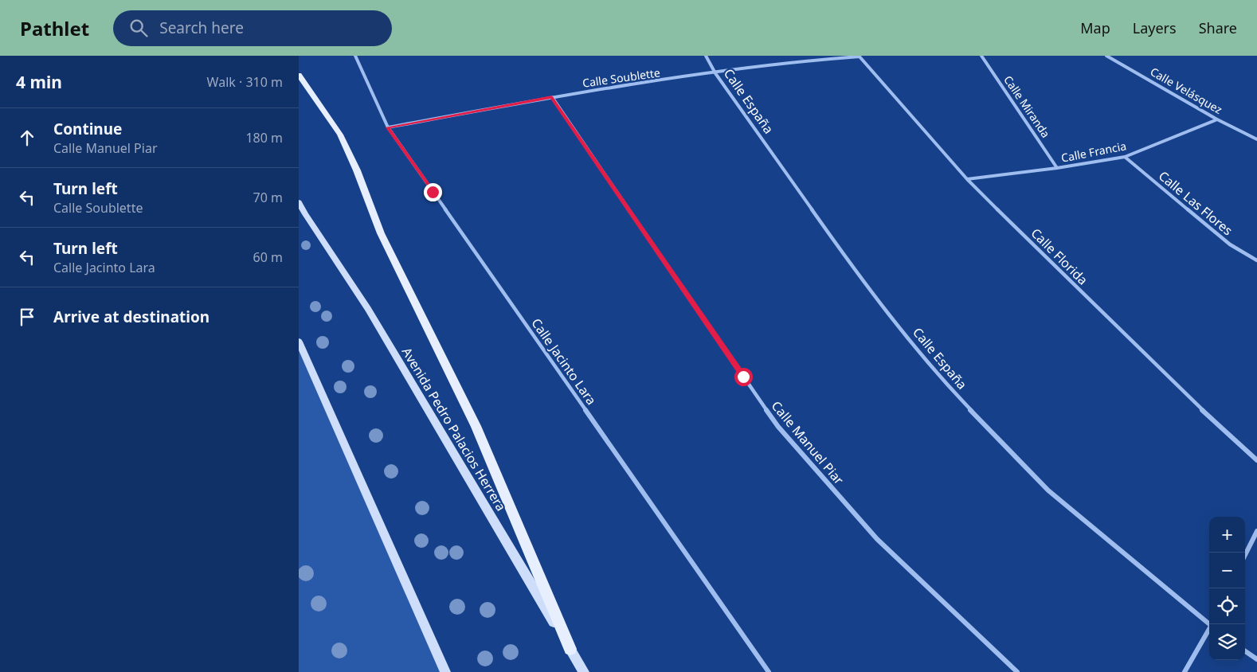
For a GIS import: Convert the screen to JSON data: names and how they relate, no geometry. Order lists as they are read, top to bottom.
{
  "streets": {
    "main road": ["Avenida Pedro Palacios Herrera"],
    "street": [
      "Calle Soublette",
      "Calle Velásquez",
      "Calle España",
      "Calle Miranda",
      "Calle Francia",
      "Calle Las Flores",
      "Calle Florida",
      "Calle Jacinto Lara",
      "Calle Manuel Piar"
    ]
  },
  "crossings": [
    ["Calle Soublette", "Calle España"],
    ["Calle Soublette", "Calle Florida"],
    ["Calle Soublette", "Calle Jacinto Lara"],
    ["Calle Soublette", "Calle Manuel Piar"],
    ["Calle Velásquez", "Calle Francia"],
    ["Calle Miranda", "Calle Francia"],
    ["Calle Francia", "Calle Las Flores"],
    ["Calle Francia", "Calle Florida"]
  ],
  "page": {
    "header": "Pathlet",
    "search": "Search here",
    "nav": ["Map", "Layers", "Share"],
    "heading": ["4 min", "Walk · 310 m"],
    "list": [
      ["Continue", "Calle Manuel Piar", "180 m"],
      ["Turn left", "Calle Soublette", "70 m"],
      ["Turn left", "Calle Jacinto Lara", "60 m"],
      "Arrive at destination"
    ],
    "map_buttons": ["+", "−"]
  }
}
